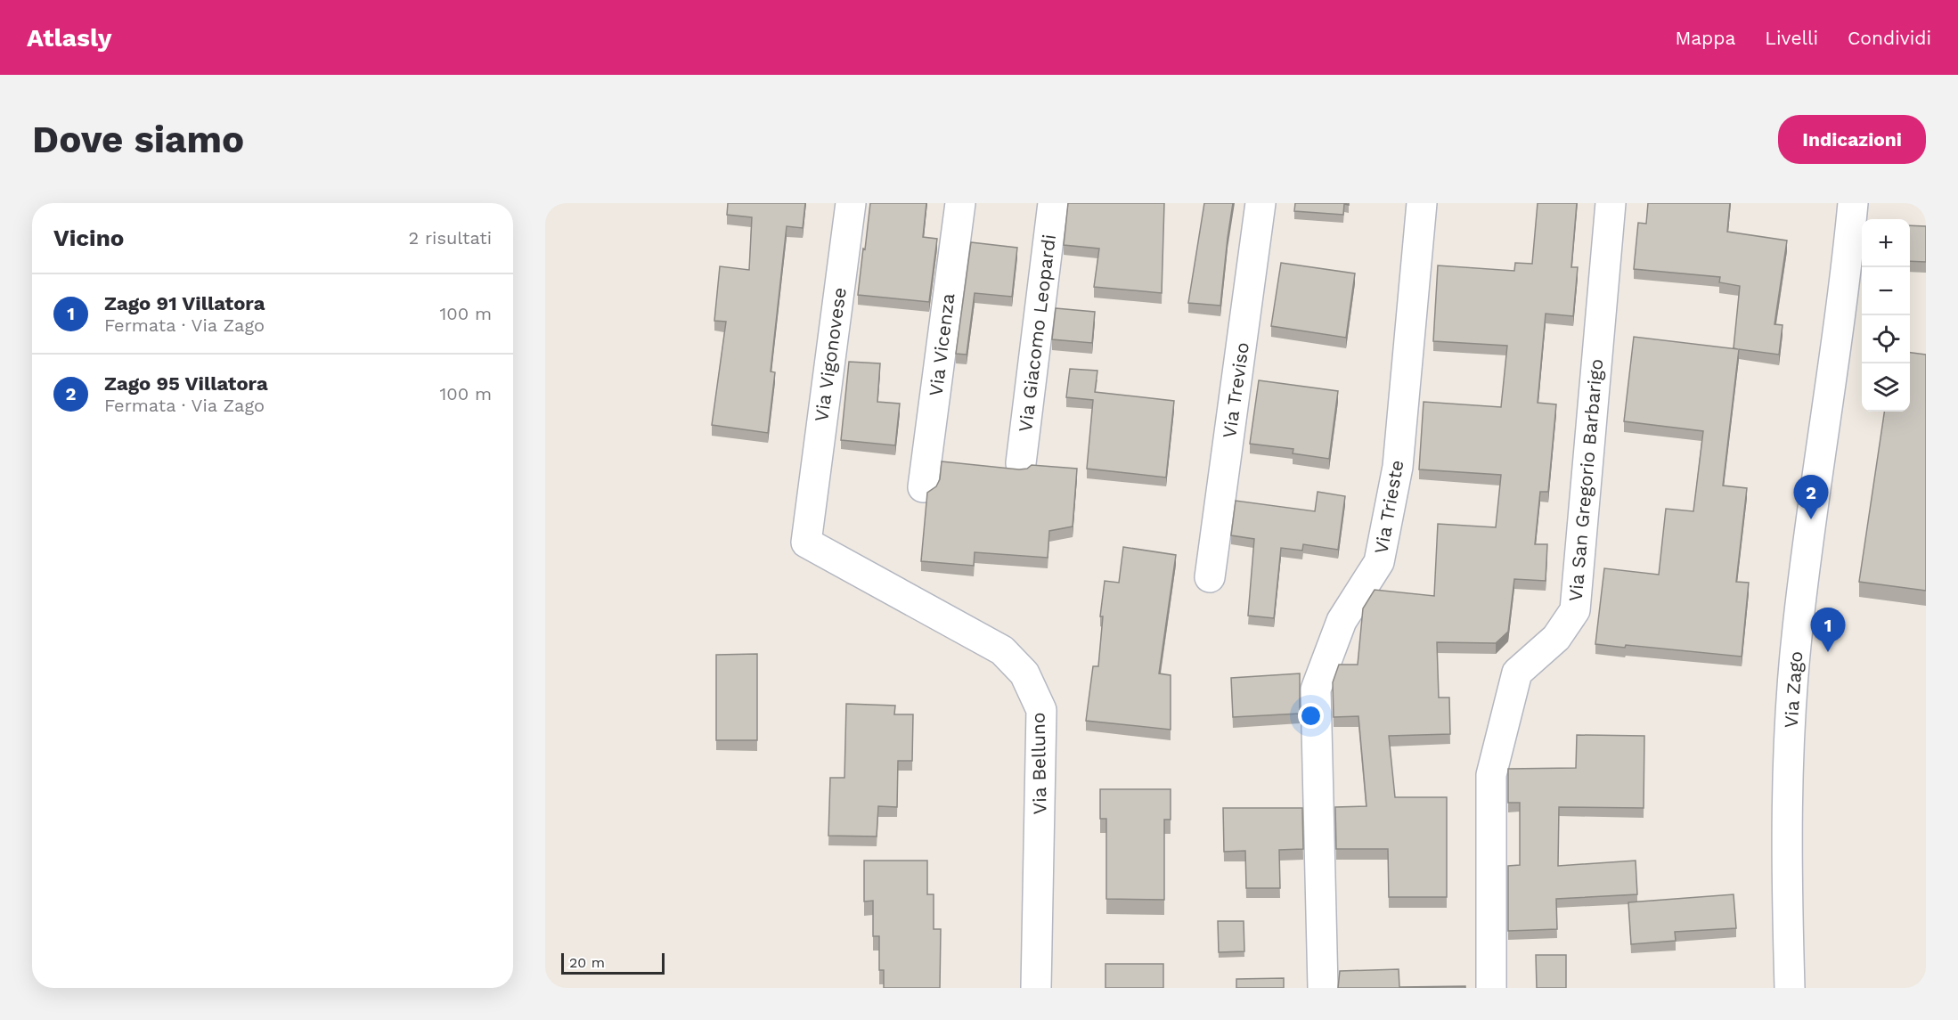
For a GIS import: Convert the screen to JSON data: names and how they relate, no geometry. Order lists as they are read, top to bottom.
{
  "streets": {
    "street": [
      "Via Giacomo Leopardi",
      "Via Vicenza",
      "Via Vigonovese",
      "Via Treviso",
      "Via San Gregorio Barbarigo",
      "Via Trieste",
      "Via Zago",
      "Via Belluno"
    ]
  },
  "crossings": [
    ["Via Vigonovese", "Via Belluno"]
  ],
  "scale_bar": "20 m",
  "page": {
    "header": "Atlasly",
    "nav": ["Mappa", "Livelli", "Condividi"],
    "buttons": "Indicazioni",
    "title": "Dove siamo",
    "heading": ["Vicino", "2 risultati"],
    "map_buttons": ["+", "−"],
    "list": [
      {
        "mark": "1",
        "name": "Zago 91 Villatora",
        "note": "Fermata · Via Zago",
        "value": "100 m"
      },
      {
        "mark": "2",
        "name": "Zago 95 Villatora",
        "note": "Fermata · Via Zago",
        "value": "100 m"
      }
    ],
    "pins": ["2", "1"],
    "scale": "20 m"
  }
}
